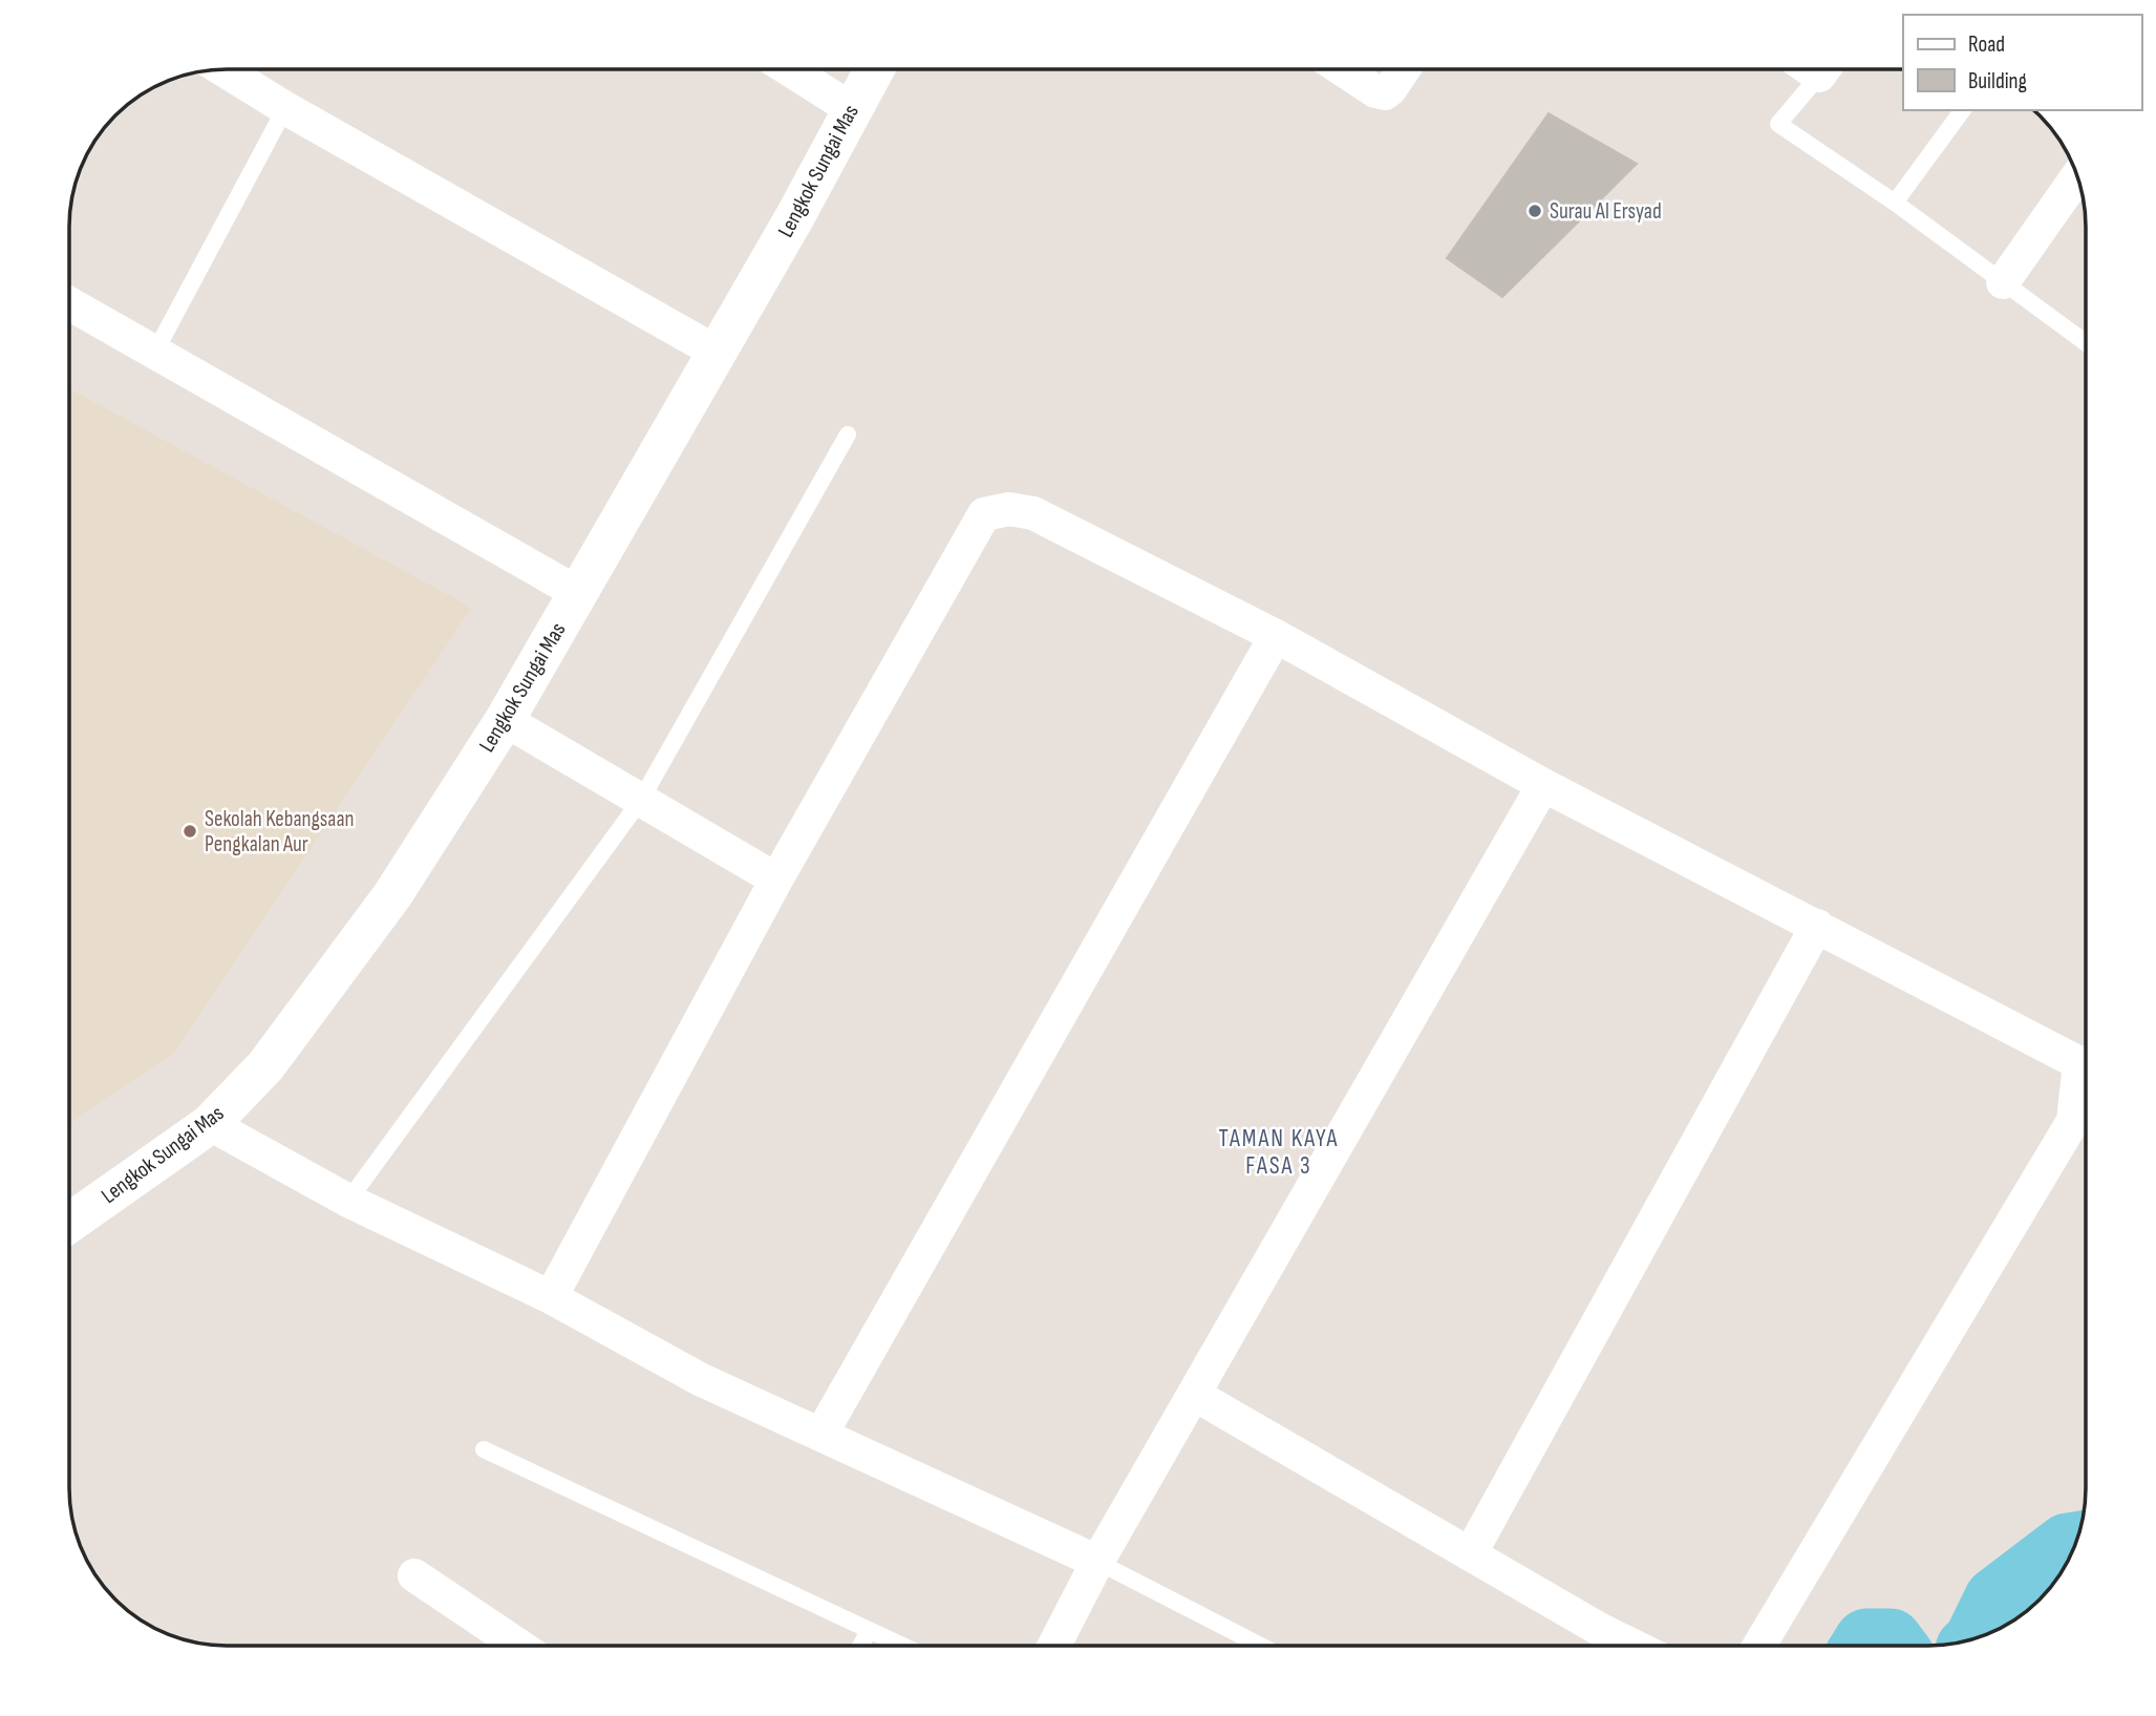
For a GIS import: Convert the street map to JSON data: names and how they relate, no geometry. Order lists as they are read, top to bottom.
{
  "streets": {
    "street": ["Lengkok Sungai Mas"]
  },
  "districts": ["TAMAN KAYA FASA 3"],
  "places": ["Surau Al Ersyad", "Sekolah Kebangsaan Pengkalan Aur"],
  "legend": ["Road", "Building"]
}
